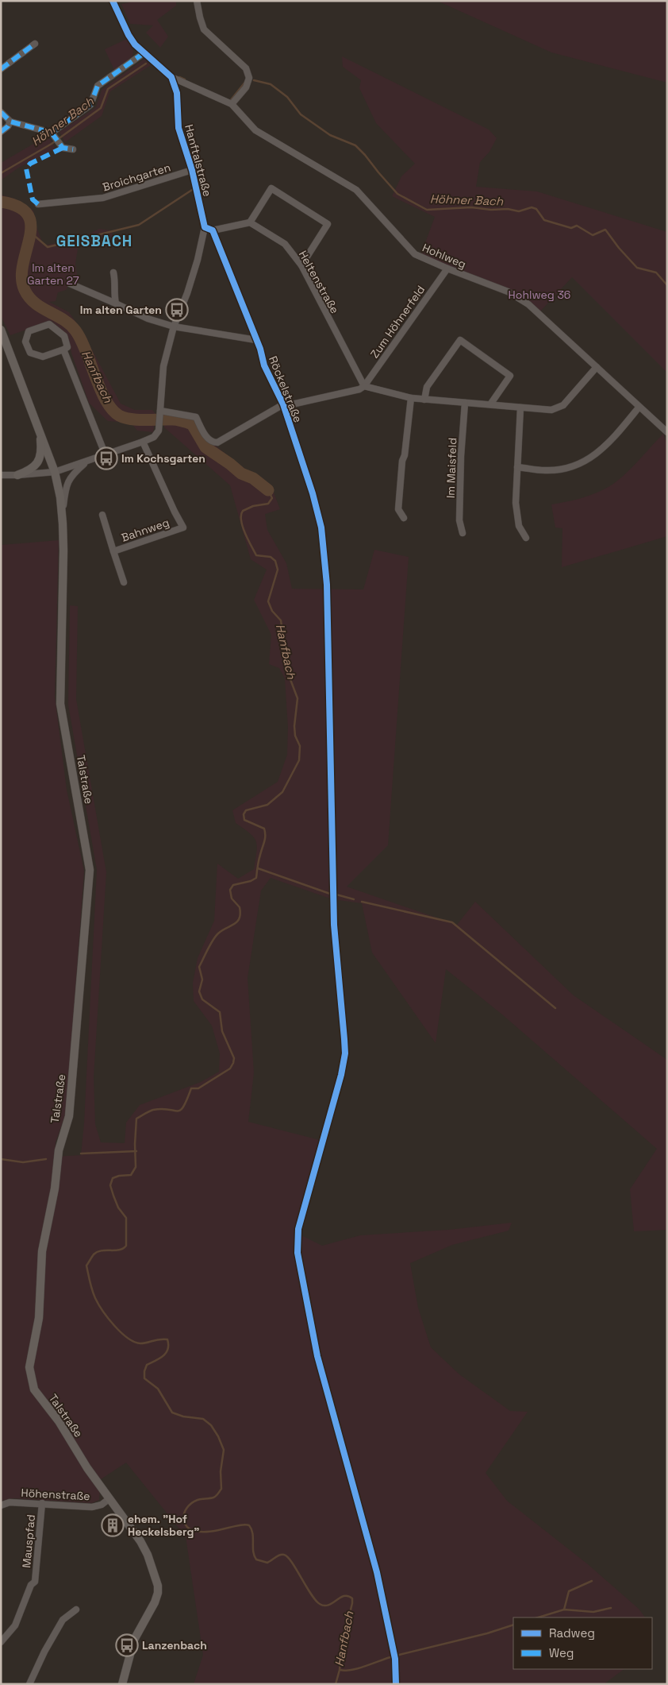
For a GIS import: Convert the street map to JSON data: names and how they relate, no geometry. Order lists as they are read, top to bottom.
{
  "streets": {
    "main road": ["Talstraße"],
    "street": [
      "Hanftalstraße",
      "Broichgarten",
      "Hohlweg",
      "Heltenstraße",
      "Zum Höhnerfeld",
      "Röckelstraße",
      "Im Maisfeld",
      "Bahnweg",
      "Höhenstraße",
      "Mauspfad"
    ]
  },
  "crossings": [
    ["Hanftalstraße", "Broichgarten"],
    ["Hanftalstraße", "Hohlweg"],
    ["Hanftalstraße", "Röckelstraße"],
    ["Hanftalstraße", "Bahnweg"],
    ["Hanftalstraße", "Talstraße"],
    ["Hohlweg", "Zum Höhnerfeld"],
    ["Heltenstraße", "Zum Höhnerfeld"],
    ["Talstraße", "Höhenstraße"],
    ["Höhenstraße", "Mauspfad"]
  ],
  "districts": ["GEISBACH"],
  "water": ["Höhner Bach", "Hanfbach"],
  "parks": ["Im alten Garten 27", "Hohlweg 36"],
  "places": {
    "bus stop": ["Im alten Garten", "Im Kochsgarten", "Lanzenbach"],
    "building": ["ehem. \"Hof Heckelsberg\""]
  },
  "legend": ["Radweg", "Weg"]
}
